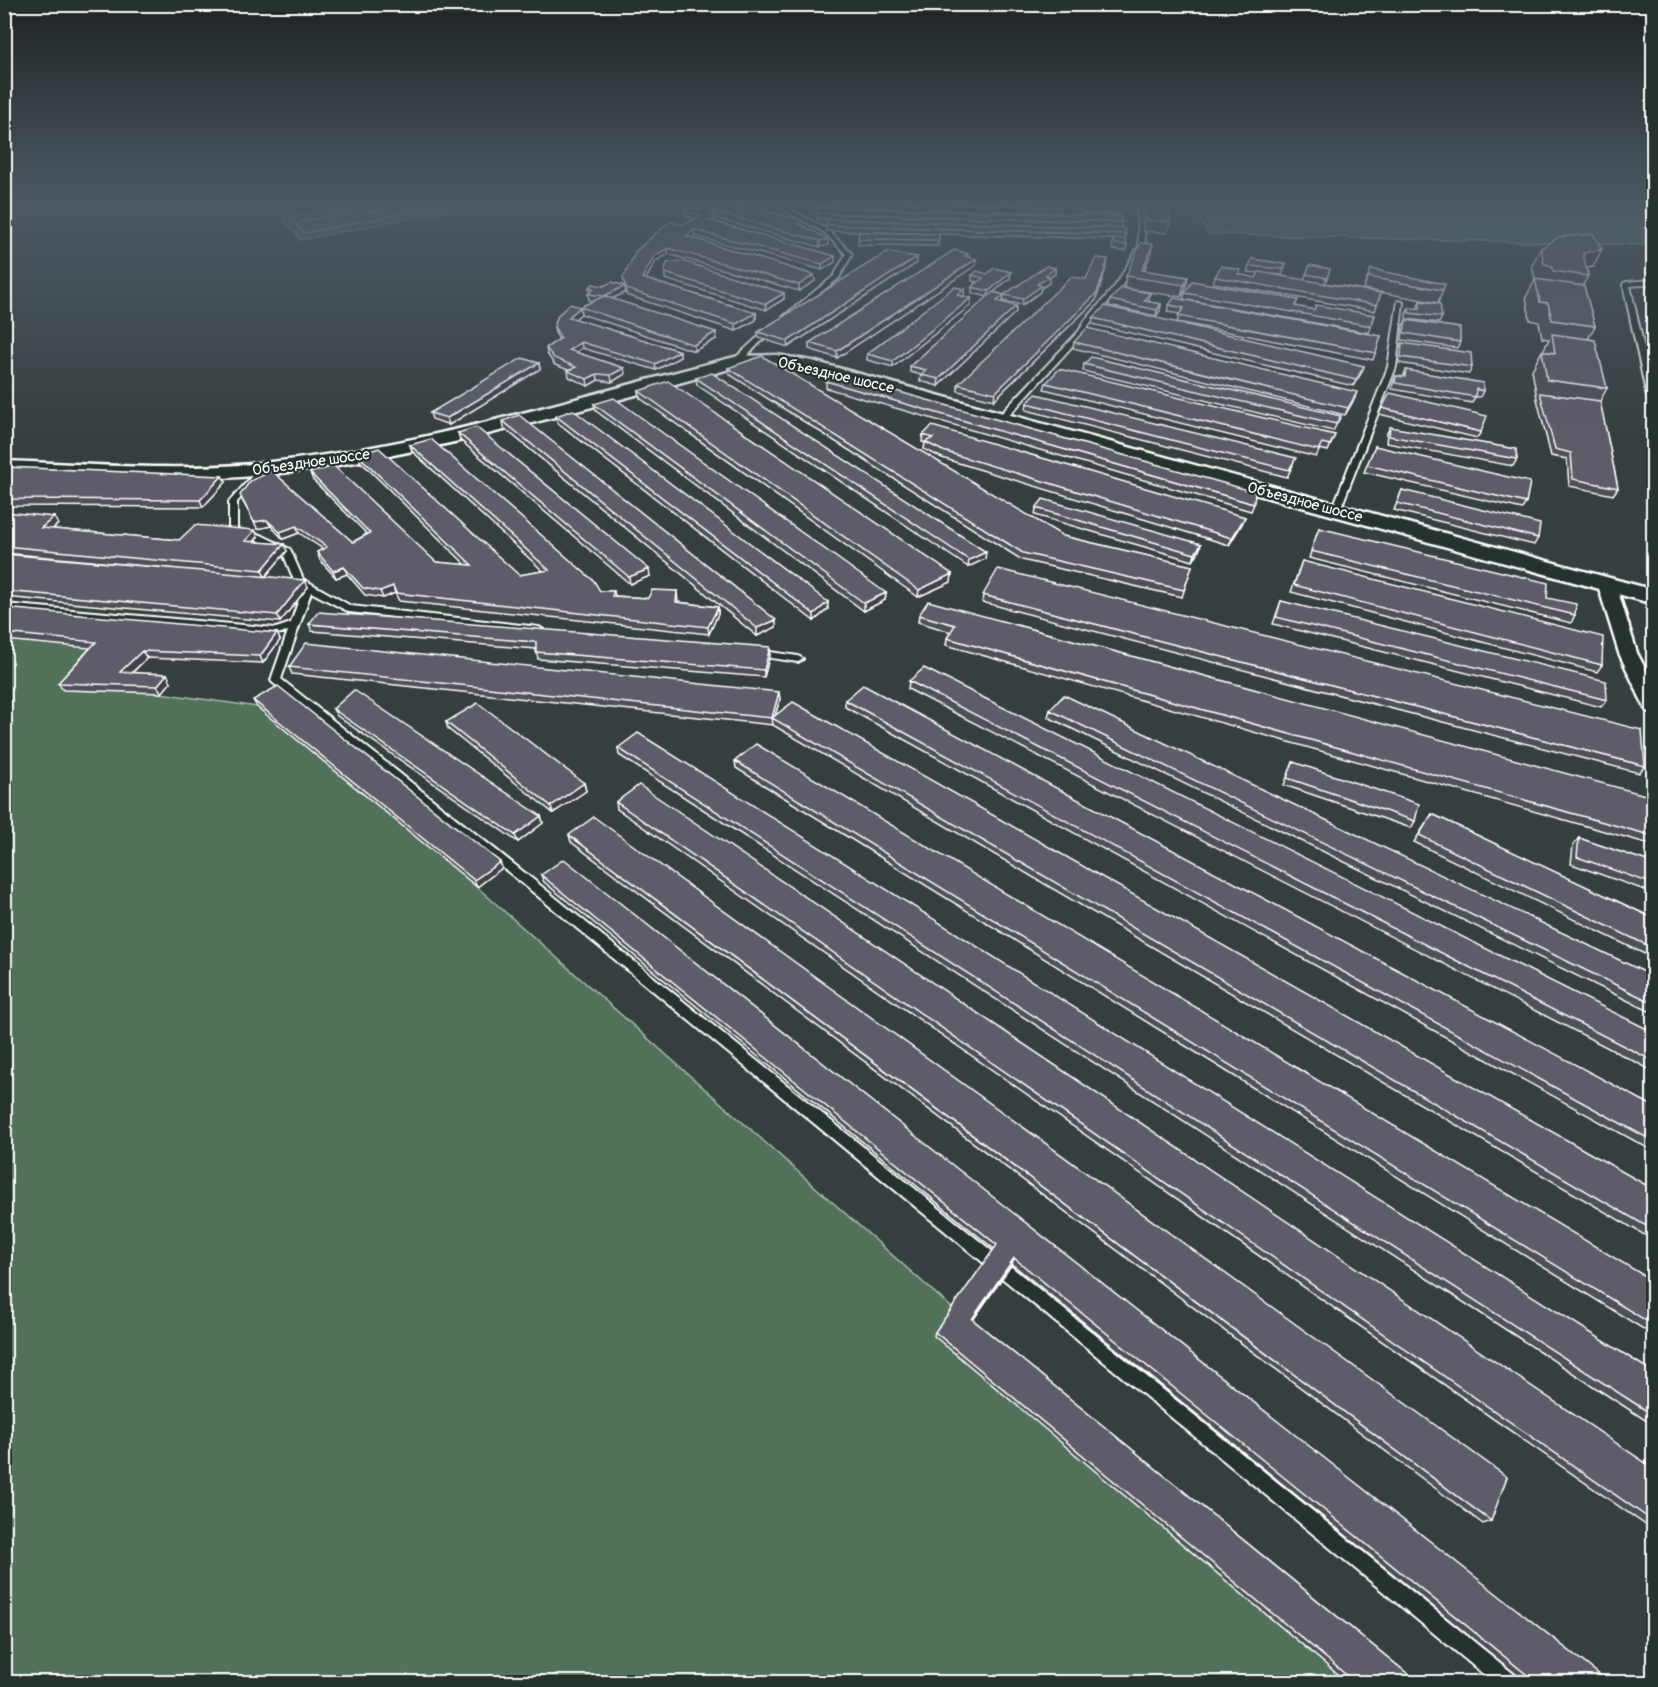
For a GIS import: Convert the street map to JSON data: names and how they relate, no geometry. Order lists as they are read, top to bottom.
{
  "streets": {
    "street": ["Объездное шоссе"]
  }
}
